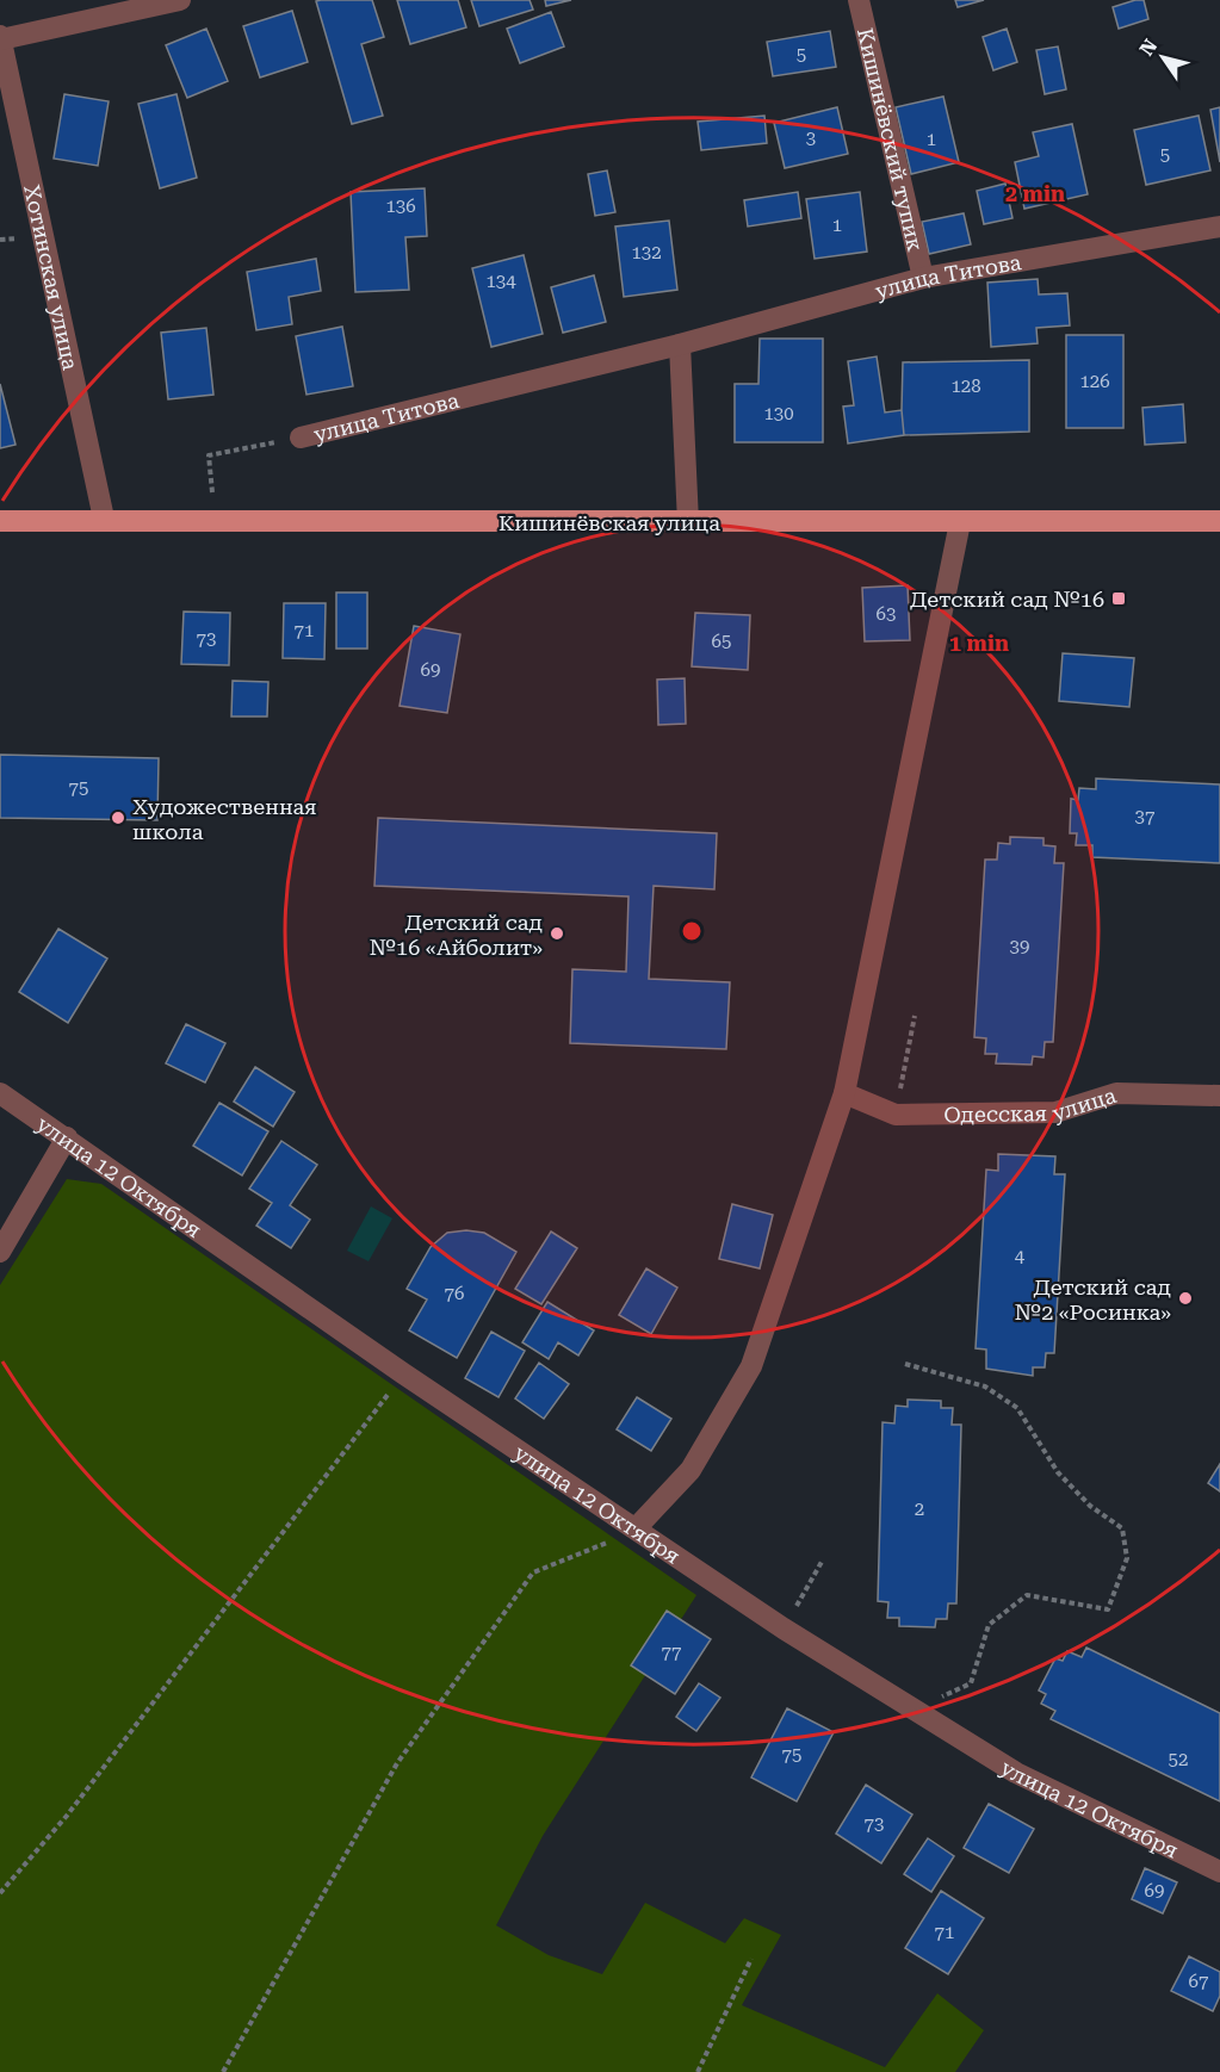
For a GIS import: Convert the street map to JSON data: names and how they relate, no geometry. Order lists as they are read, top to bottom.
{
  "streets": {
    "main road": ["Кишинёвская улица"],
    "street": [
      "Кишинёвский тупик",
      "улица Титова",
      "Хотинская улица",
      "Одесская улица",
      "улица 12 Октября"
    ]
  },
  "crossings": [
    ["Кишинёвский тупик", "улица Титова"],
    ["Хотинская улица", "Кишинёвская улица"]
  ],
  "places": {
    "transit": ["Детский сад №16"],
    "other": ["Художественная школа", "Детский сад №16 «Айболит»", "Детский сад №2 «Росинка»"]
  },
  "house_numbers": [
    "5",
    "3",
    "1",
    "5",
    "136",
    "1",
    "132",
    "134",
    "126",
    "128",
    "130",
    "63",
    "71",
    "73",
    "65",
    "69",
    "75",
    "37",
    "39",
    "4",
    "76",
    "2",
    "77",
    "75",
    "52",
    "73",
    "69",
    "71",
    "67"
  ],
  "north": "top left",
  "rings": ["2 min", "1 min"]
}
